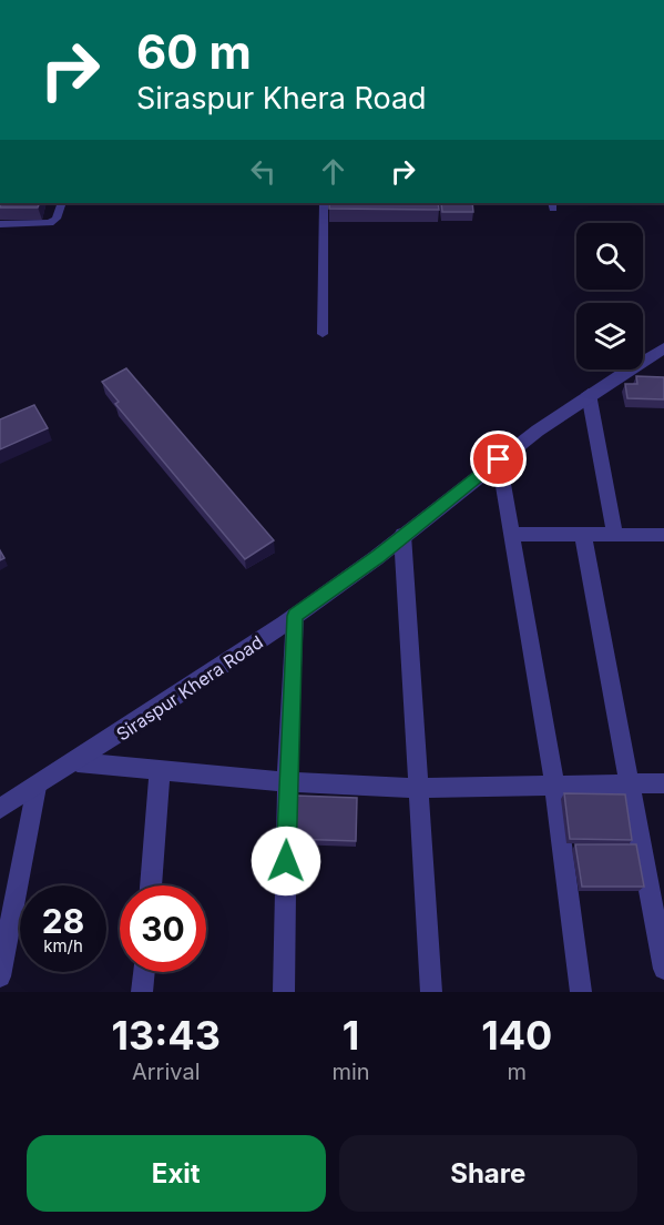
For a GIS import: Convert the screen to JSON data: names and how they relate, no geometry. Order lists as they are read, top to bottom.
{
  "streets": {
    "street": ["Siraspur Khera Road"]
  },
  "page": {
    "turn": ["60 m", "Siraspur Khera Road"],
    "speed": "28 km/h",
    "limit": "30",
    "eta": [
      "13:43",
      "Arrival",
      "1",
      "min",
      "140",
      "m"
    ],
    "buttons": ["Exit", "Share"]
  }
}
